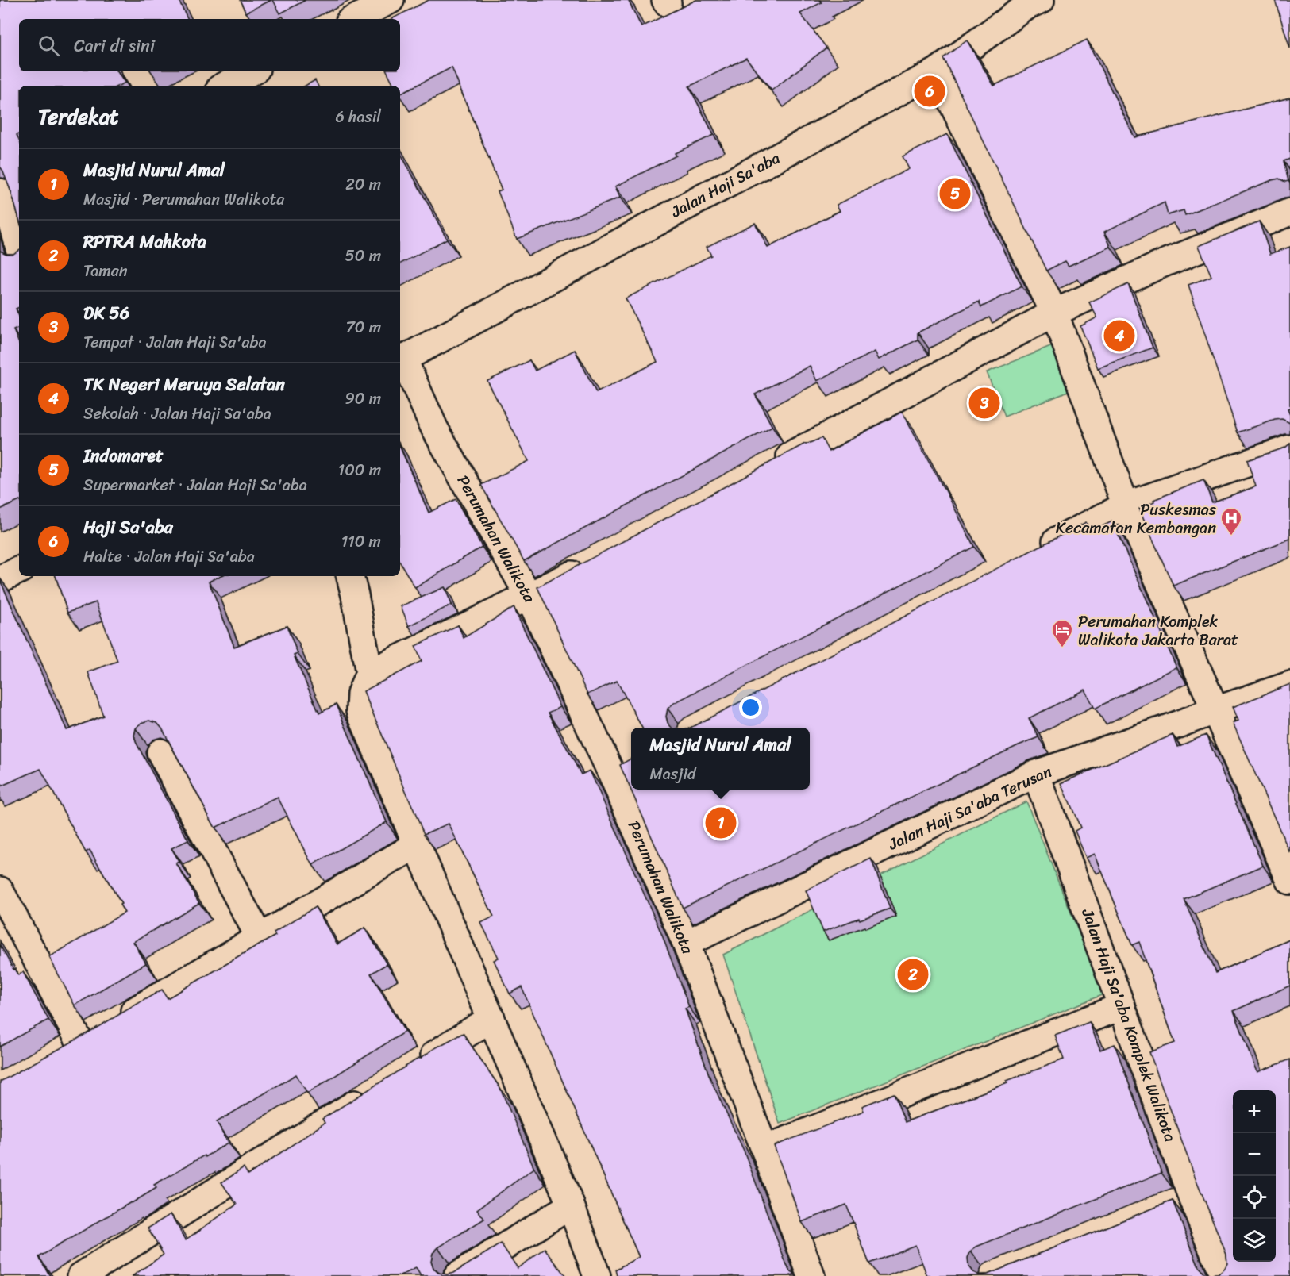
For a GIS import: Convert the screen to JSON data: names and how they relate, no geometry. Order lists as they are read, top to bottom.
{
  "streets": {
    "street": [
      "Jalan Haji Sa'aba",
      "Perumahan Walikota",
      "Jalan Haji Sa'aba Terusan",
      "Jalan Haji Sa'aba Komplek Walikota"
    ]
  },
  "crossings": [
    ["Jalan Haji Sa'aba", "Perumahan Walikota"],
    ["Perumahan Walikota", "Jalan Haji Sa'aba Terusan"],
    ["Jalan Haji Sa'aba Terusan", "Jalan Haji Sa'aba Komplek Walikota"]
  ],
  "places": {
    "hospital": ["Puskesmas Kecamatan Kembangan"],
    "hotel": ["Perumahan Komplek Walikota Jakarta Barat"]
  },
  "page": {
    "search": "Cari di sini",
    "pins": [
      "6",
      "5",
      "4",
      "3",
      "1",
      "2"
    ],
    "heading": ["Terdekat", "6 hasil"],
    "list": [
      {
        "mark": "1",
        "name": "Masjid Nurul Amal",
        "note": "Masjid · Perumahan Walikota",
        "value": "20 m"
      },
      {
        "mark": "2",
        "name": "RPTRA Mahkota",
        "note": "Taman",
        "value": "50 m"
      },
      {
        "mark": "3",
        "name": "DK 56",
        "note": "Tempat · Jalan Haji Sa'aba",
        "value": "70 m"
      },
      {
        "mark": "4",
        "name": "TK Negeri Meruya Selatan",
        "note": "Sekolah · Jalan Haji Sa'aba",
        "value": "90 m"
      },
      {
        "mark": "5",
        "name": "Indomaret",
        "note": "Supermarket · Jalan Haji Sa'aba",
        "value": "100 m"
      },
      {
        "mark": "6",
        "name": "Haji Sa'aba",
        "note": "Halte · Jalan Haji Sa'aba",
        "value": "110 m"
      }
    ],
    "popup": ["Masjid Nurul Amal", "Masjid"],
    "map_buttons": ["+", "−"]
  }
}
